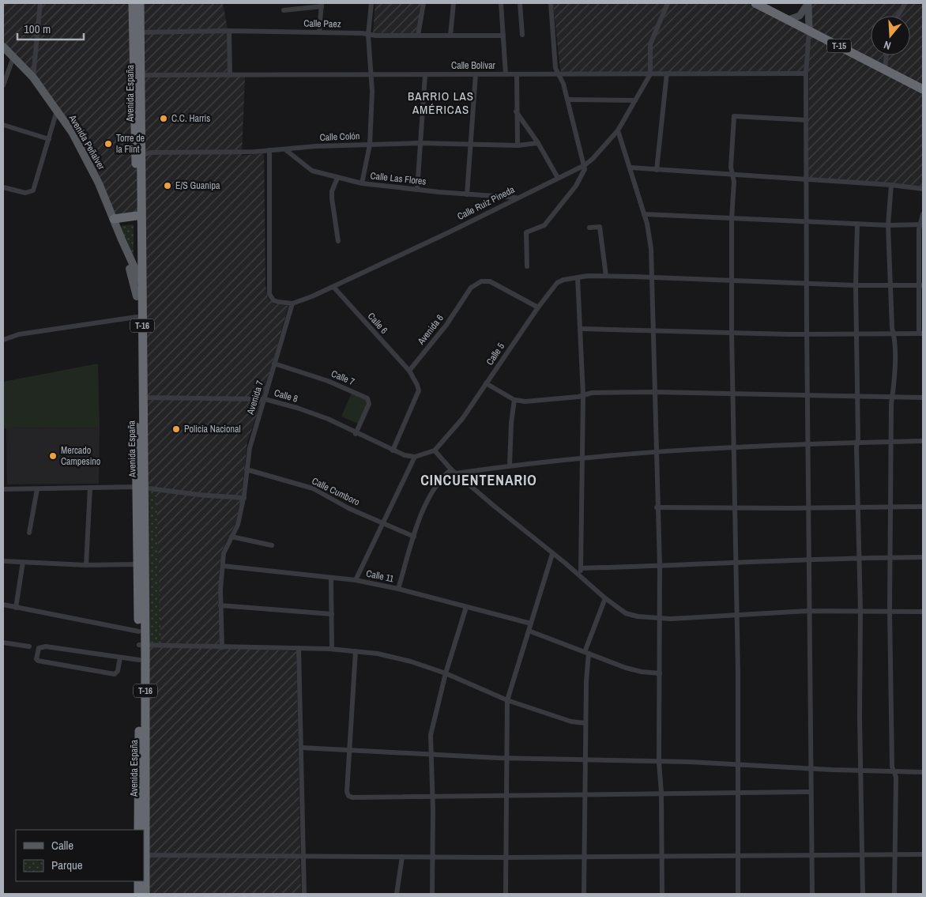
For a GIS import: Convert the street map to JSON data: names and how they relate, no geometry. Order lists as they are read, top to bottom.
{
  "streets": {
    "highway": ["T-15", "Avenida España", "T-16"],
    "main road": ["Avenida Peñalver"],
    "street": [
      "Calle Paez",
      "Calle Bolívar",
      "Calle Colón",
      "Calle Las Flores",
      "Calle Ruiz Pineda",
      "Calle 6",
      "Avenida 6",
      "Calle 5",
      "Calle 7",
      "Calle 8",
      "Avenida 7",
      "Calle Cumboro",
      "Calle 11"
    ]
  },
  "crossings": [
    ["Calle Paez", "Avenida España"],
    ["Calle Bolívar", "Avenida España"],
    ["Calle Bolívar", "Calle Ruiz Pineda"],
    ["Avenida España", "Calle Colón"],
    ["Avenida España", "T-16"],
    ["Avenida España", "Calle 8"],
    ["Calle Colón", "Calle Las Flores"],
    ["Avenida Peñalver", "T-16"],
    ["Calle Las Flores", "Calle Ruiz Pineda"],
    ["Calle Ruiz Pineda", "Calle 6"],
    ["Calle Ruiz Pineda", "Avenida 7"],
    ["Calle 6", "Avenida 6"],
    ["Avenida 6", "Calle 5"],
    ["Calle 7", "Calle 8"],
    ["Calle 7", "Avenida 7"],
    ["Calle 8", "Avenida 7"],
    ["Avenida 7", "Calle Cumboro"],
    ["Avenida 7", "Calle 11"]
  ],
  "districts": ["BARRIO LAS AMÉRICAS", "CINCUENTENARIO"],
  "places": [
    "C.C. Harris",
    "Torre de la Flint",
    "E/S Guanipa",
    "Policia Nacional",
    "Mercado Campesino"
  ],
  "legend": ["Calle", "Parque"],
  "scale_bar": "100 m",
  "north": "bottom"
}
